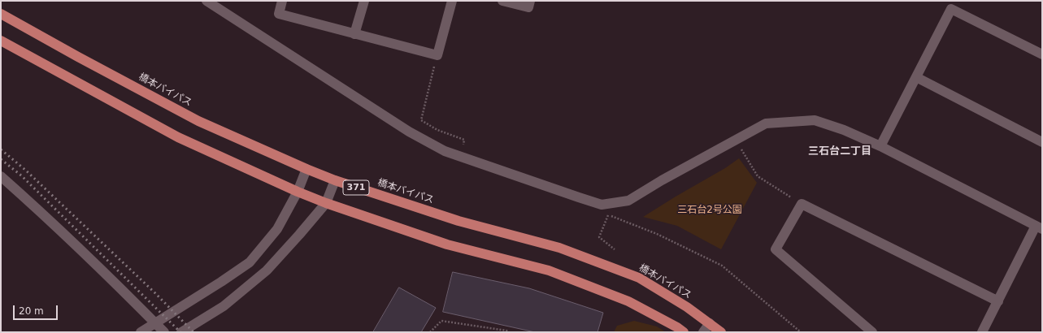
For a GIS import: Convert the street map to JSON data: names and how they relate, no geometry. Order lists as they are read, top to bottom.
{
  "streets": {
    "highway": ["橋本バイパス", "371"]
  },
  "districts": ["三石台二丁目"],
  "parks": ["三石台2号公園"],
  "scale_bar": "20 m"
}
